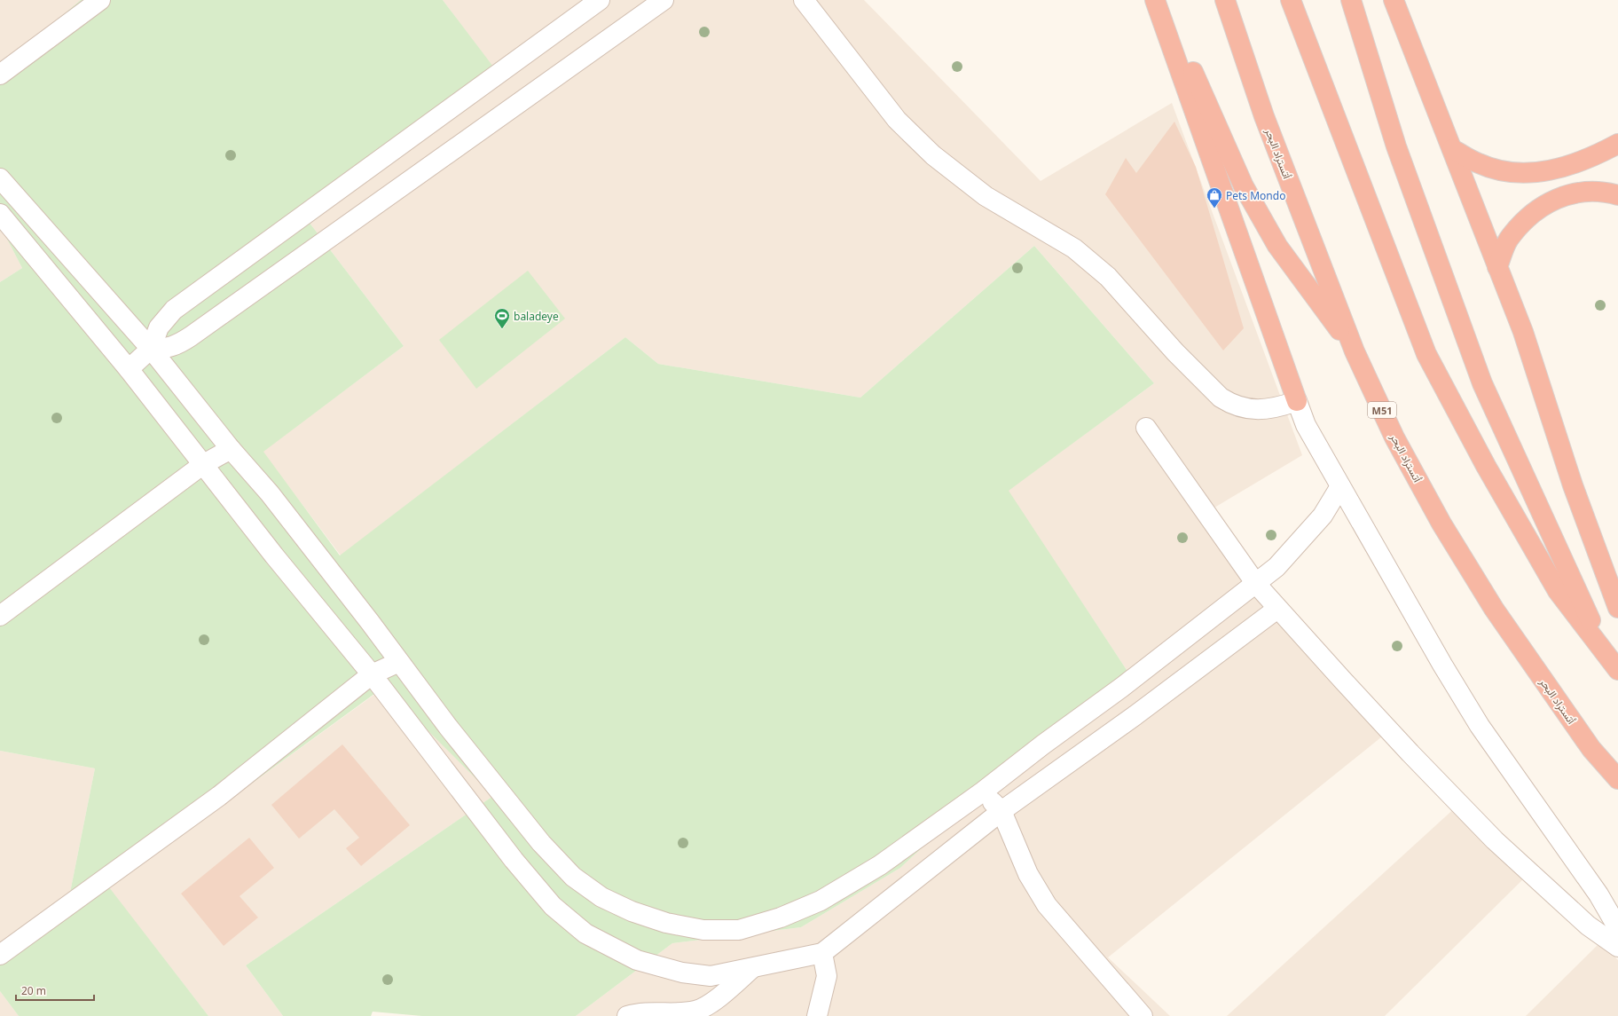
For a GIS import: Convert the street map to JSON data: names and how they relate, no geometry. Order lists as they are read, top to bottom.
{
  "streets": {
    "highway": ["أتستراد البحر", "M51"]
  },
  "places": {
    "shop": ["Pets Mondo"],
    "sports": ["baladeye"]
  },
  "scale_bar": "20 m"
}
